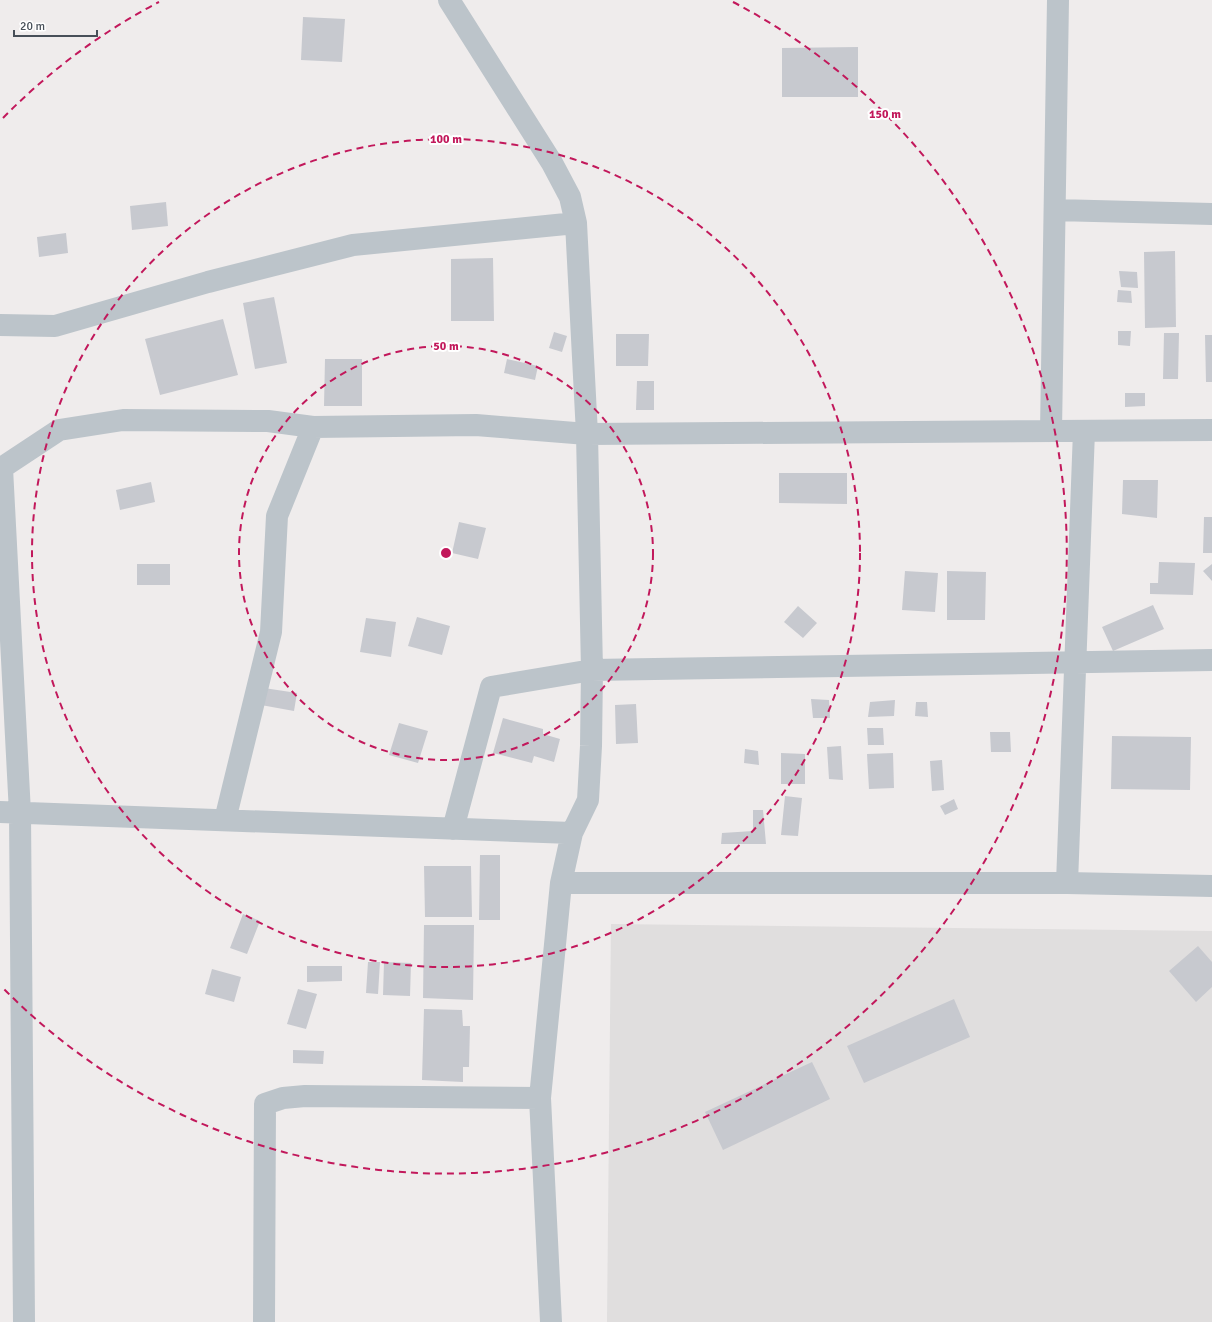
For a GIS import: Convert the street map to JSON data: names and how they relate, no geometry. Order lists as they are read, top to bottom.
{
  "scale_bar": "20 m",
  "rings": ["150 m", "100 m", "50 m"]
}
